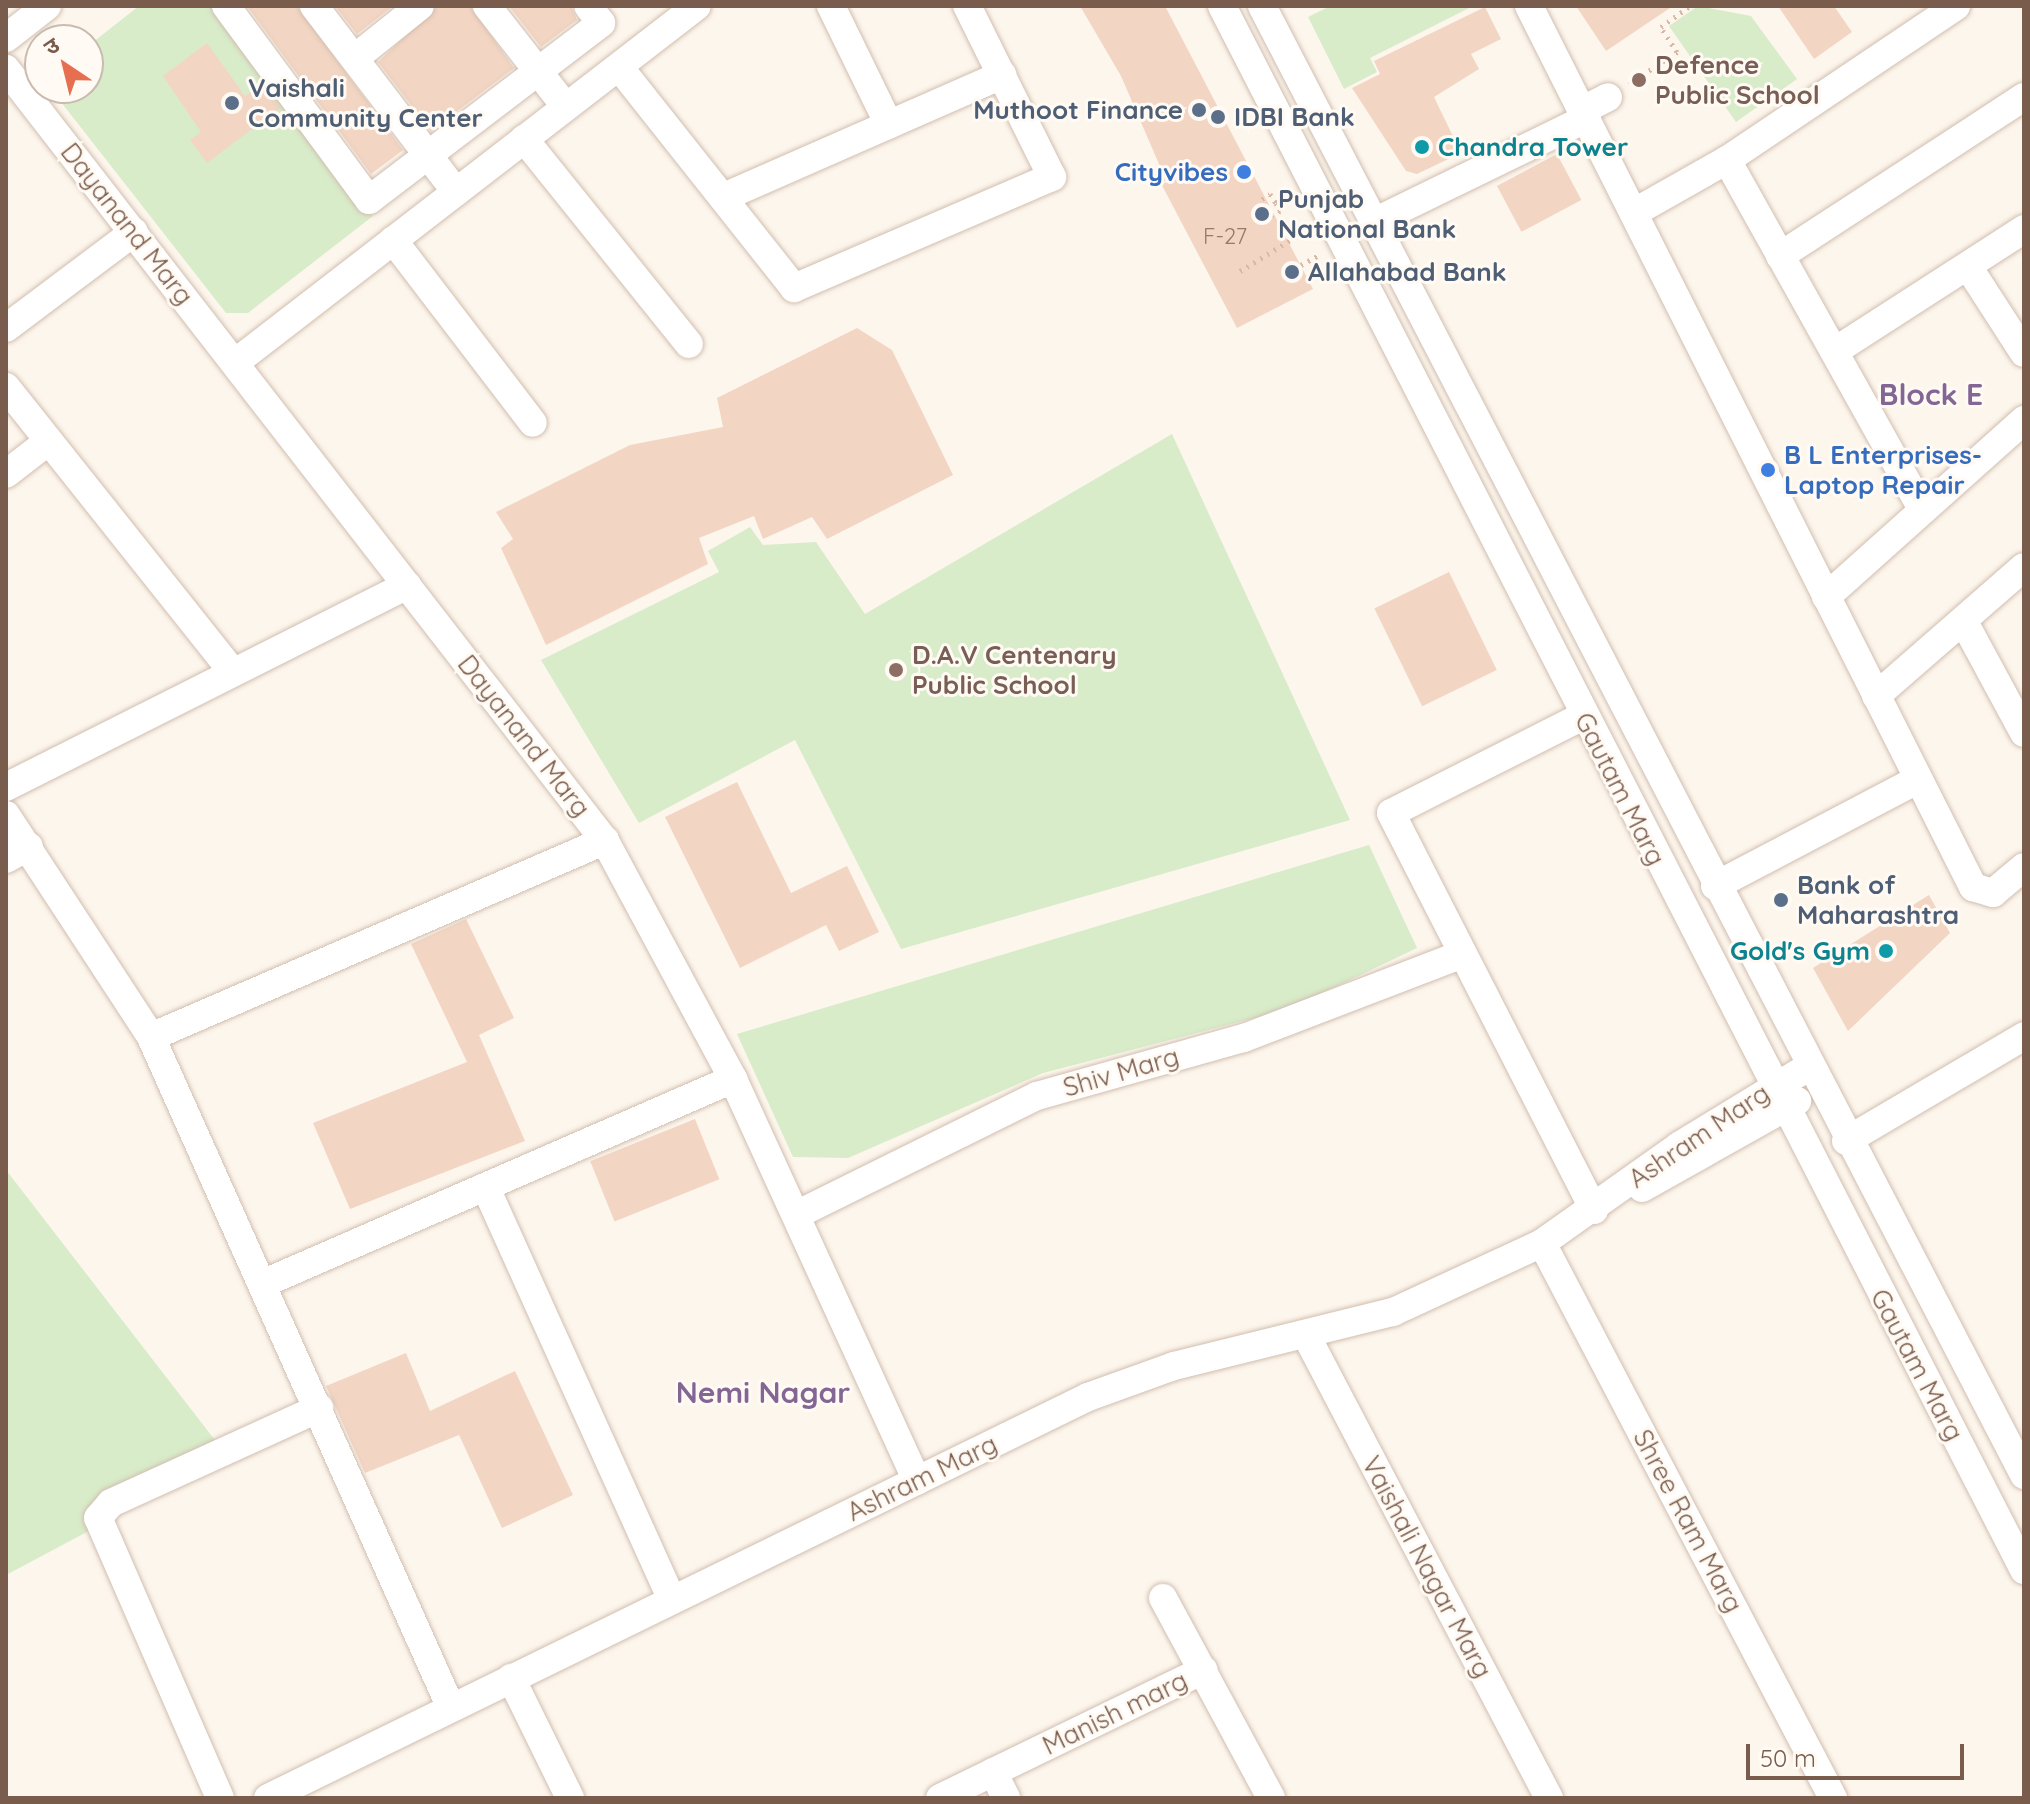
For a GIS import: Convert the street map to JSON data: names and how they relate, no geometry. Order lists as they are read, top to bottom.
{
  "streets": {
    "street": [
      "Dayanand Marg",
      "Gautam Marg",
      "Shiv Marg",
      "Ashram Marg",
      "Shree Ram Marg",
      "Vaishali Nagar Marg",
      "Manish marg"
    ]
  },
  "crossings": [
    ["Dayanand Marg", "Shiv Marg"],
    ["Dayanand Marg", "Ashram Marg"],
    ["Gautam Marg", "Ashram Marg"],
    ["Ashram Marg", "Shree Ram Marg"],
    ["Ashram Marg", "Vaishali Nagar Marg"]
  ],
  "districts": ["Block E", "Nemi Nagar"],
  "places": [
    "Defence Public School",
    "Vaishali Community Center",
    "Muthoot Finance",
    "IDBI Bank",
    "Chandra Tower",
    "Cityvibes",
    "Punjab National Bank",
    "Allahabad Bank",
    "B L Enterprises- Laptop Repair",
    "D.A.V Centenary Public School",
    "Bank of Maharashtra",
    "Gold's Gym"
  ],
  "house_numbers": ["F-27"],
  "scale_bar": "50 m",
  "north": "top left"
}
